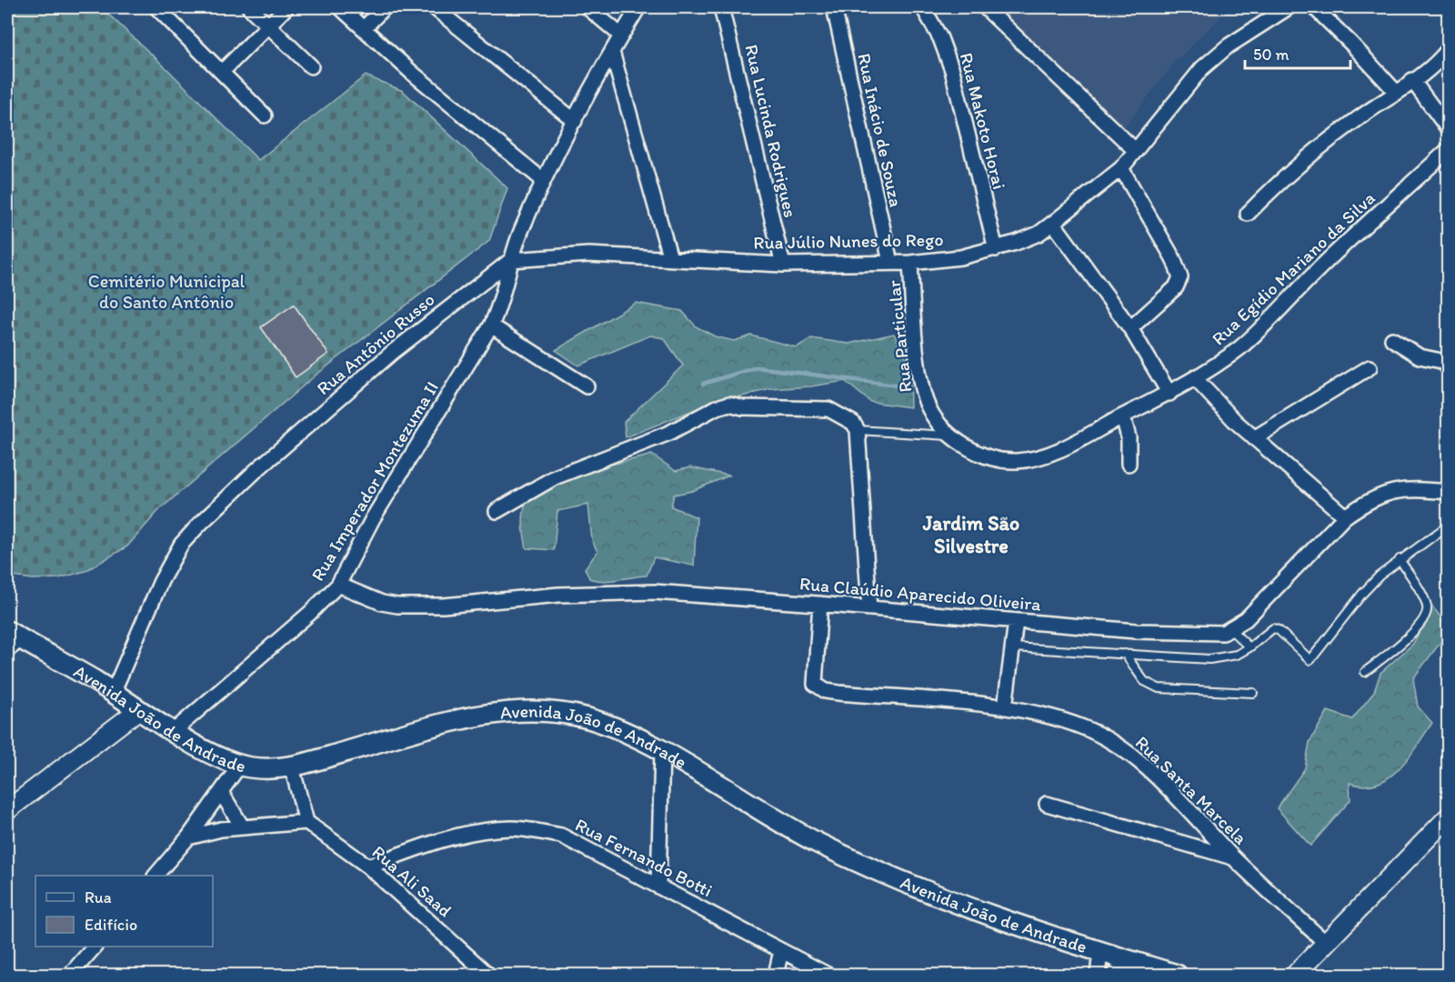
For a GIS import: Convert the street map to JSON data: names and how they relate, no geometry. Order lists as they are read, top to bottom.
{
  "streets": {
    "main road": ["Avenida João de Andrade"],
    "street": [
      "Rua Makoto Horai",
      "Rua Inácio de Souza",
      "Rua Lucinda Rodrigues",
      "Rua Júlio Nunes do Rego",
      "Rua Egídio Mariano da Silva",
      "Rua Particular",
      "Rua Antônio Russo",
      "Rua Imperador Montezuma II",
      "Rua Claúdio Aparecido Oliveira",
      "Rua Santa Marcela",
      "Rua Fernando Botti",
      "Rua Ali Saad"
    ]
  },
  "crossings": [
    ["Rua Makoto Horai", "Rua Júlio Nunes do Rego"],
    ["Rua Inácio de Souza", "Rua Júlio Nunes do Rego"],
    ["Rua Lucinda Rodrigues", "Rua Júlio Nunes do Rego"],
    ["Rua Júlio Nunes do Rego", "Rua Particular"],
    ["Rua Júlio Nunes do Rego", "Rua Antônio Russo"],
    ["Rua Júlio Nunes do Rego", "Rua Imperador Montezuma II"],
    ["Rua Egídio Mariano da Silva", "Rua Particular"],
    ["Rua Antônio Russo", "Rua Imperador Montezuma II"],
    ["Rua Antônio Russo", "Avenida João de Andrade"],
    ["Rua Imperador Montezuma II", "Rua Claúdio Aparecido Oliveira"],
    ["Rua Imperador Montezuma II", "Avenida João de Andrade"],
    ["Rua Claúdio Aparecido Oliveira", "Rua Santa Marcela"],
    ["Rua Fernando Botti", "Rua Ali Saad"]
  ],
  "districts": ["Jardim São Silvestre"],
  "parks": ["Cemitério Municipal do Santo Antônio"],
  "legend": ["Rua", "Edifício"],
  "scale_bar": "50 m"
}
